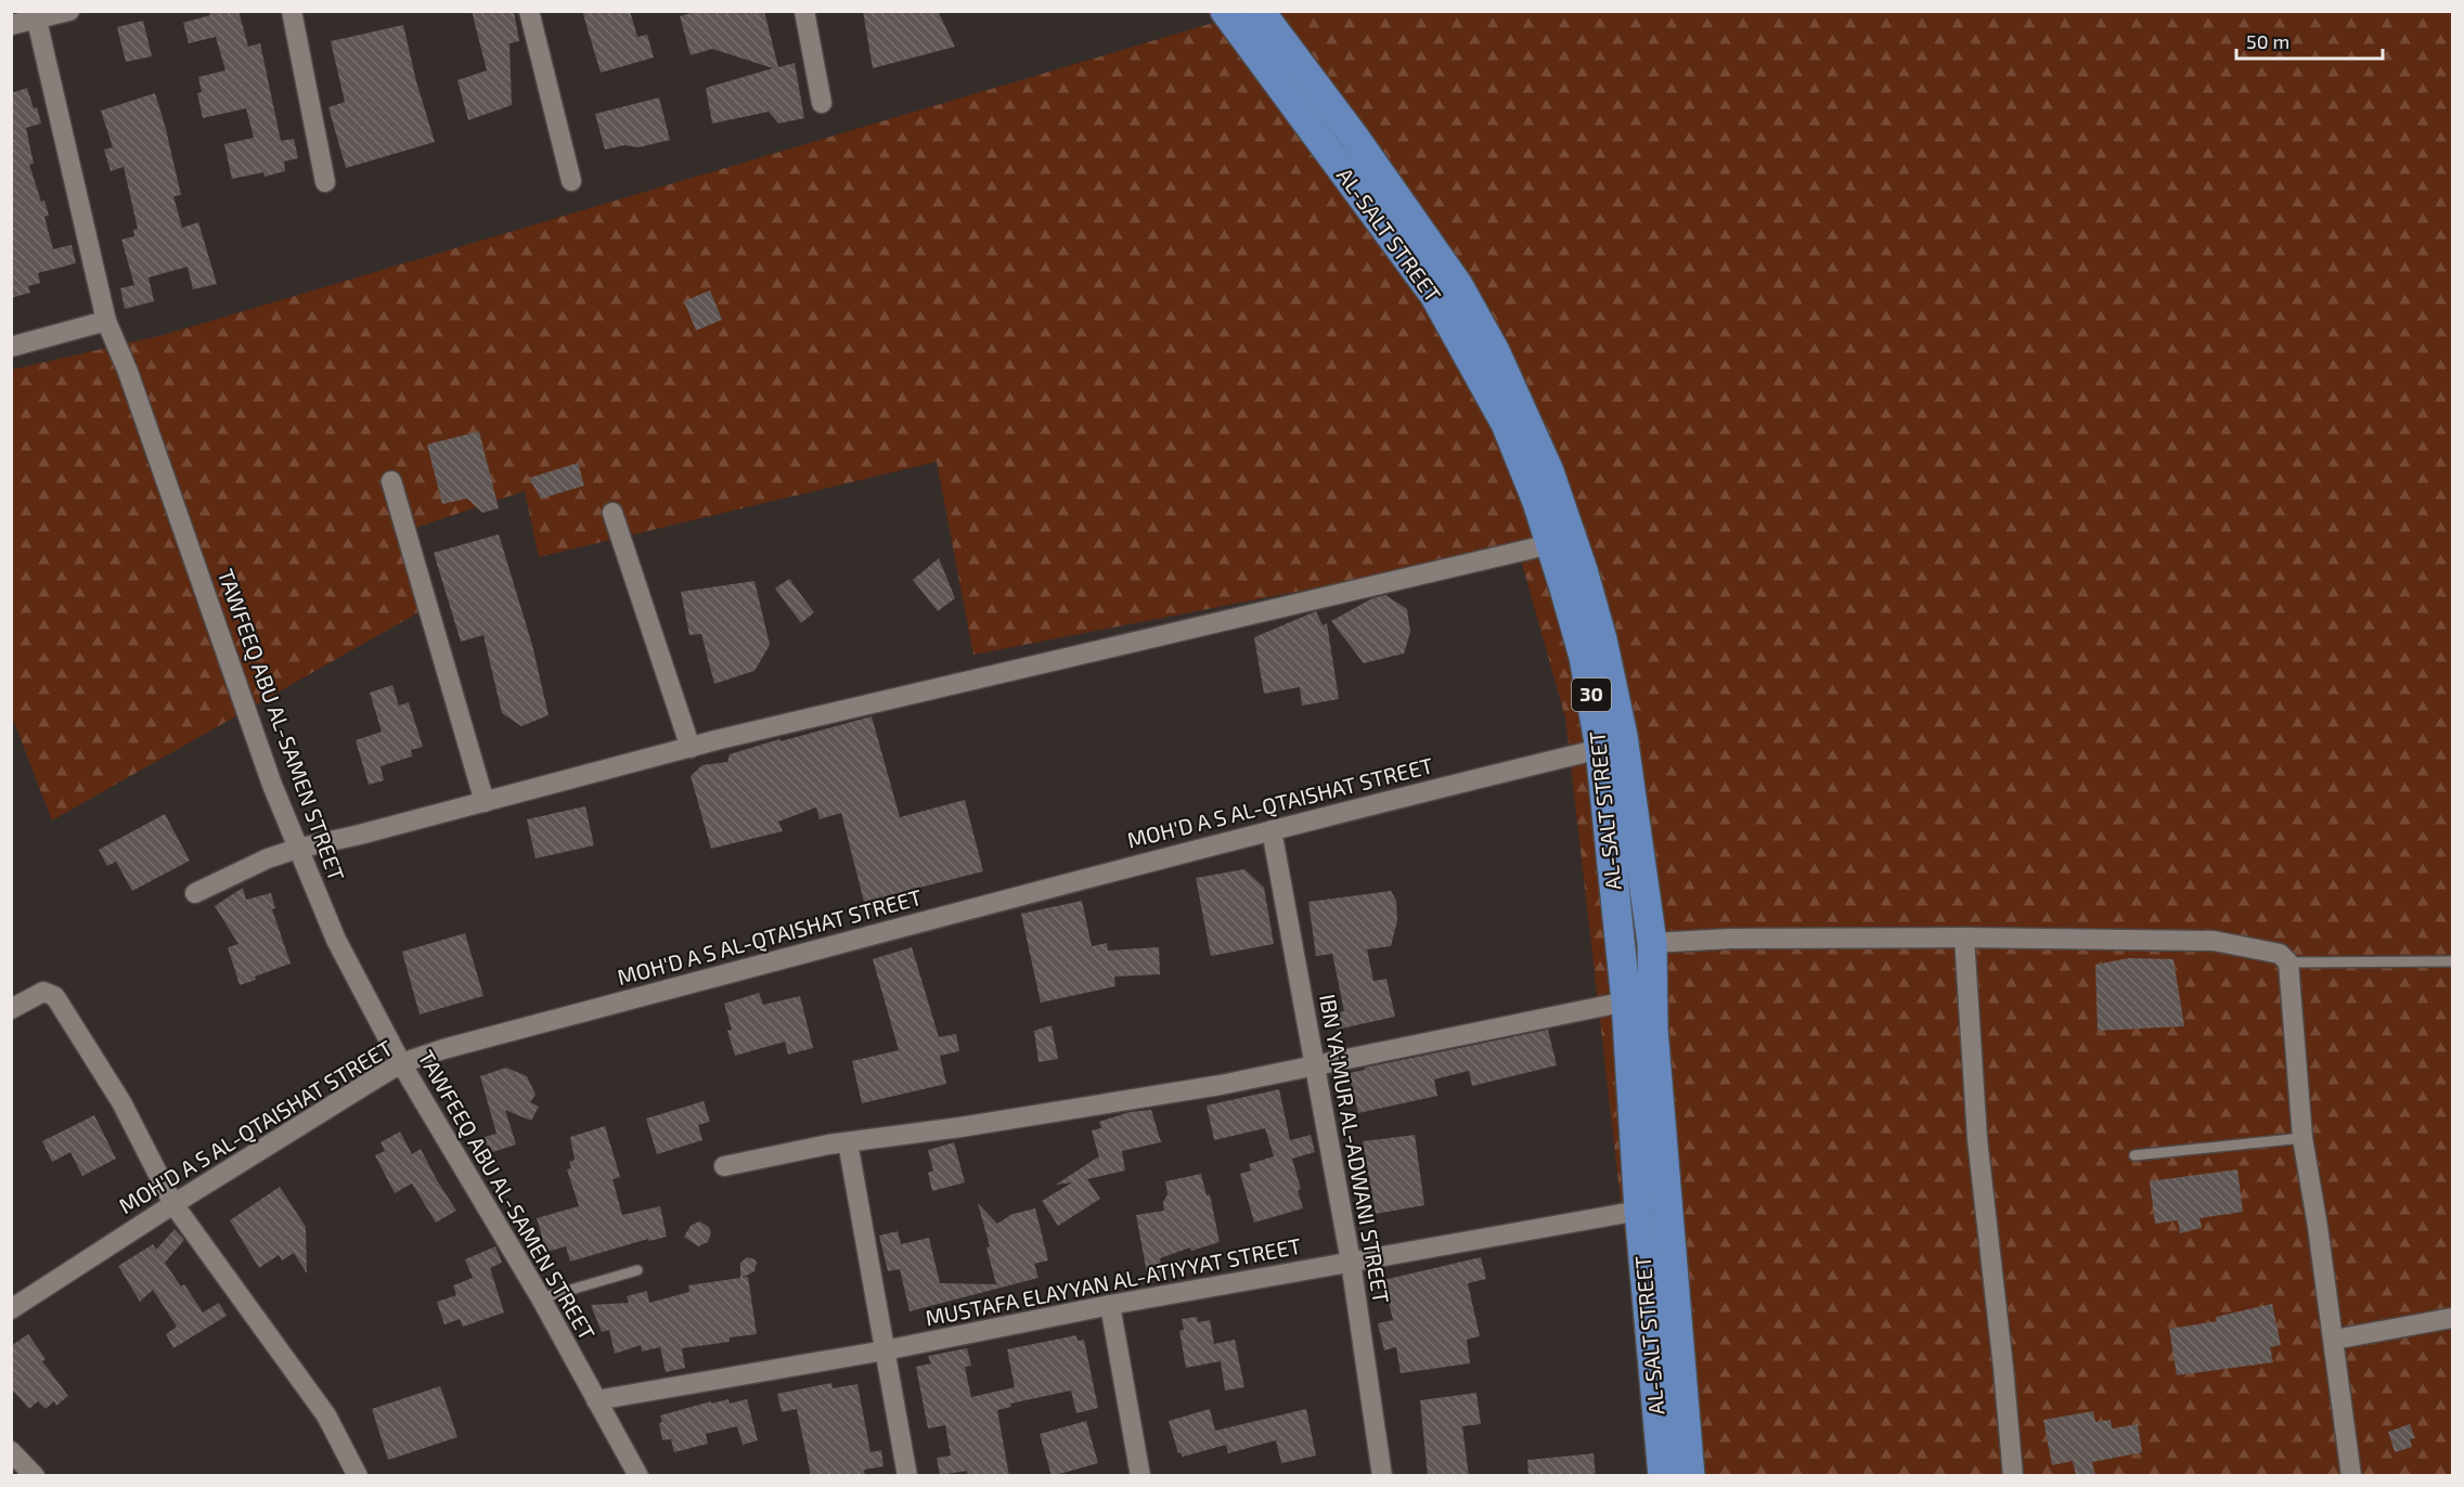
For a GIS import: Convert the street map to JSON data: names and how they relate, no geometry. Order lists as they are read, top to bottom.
{
  "streets": {
    "main road": ["AL-SALT STREET", "30"],
    "street": [
      "TAWFEEQ ABU AL-SAMEN STREET",
      "MOH'D A S AL-QTAISHAT STREET",
      "IBN YA‘MUR AL-ADWANI STREET",
      "MUSTAFA ELAYYAN AL-ATIYYAT STREET"
    ]
  },
  "crossings": [
    ["AL-SALT STREET", "MOH'D A S AL-QTAISHAT STREET"],
    ["AL-SALT STREET", "MUSTAFA ELAYYAN AL-ATIYYAT STREET"],
    ["TAWFEEQ ABU AL-SAMEN STREET", "MOH'D A S AL-QTAISHAT STREET"],
    ["TAWFEEQ ABU AL-SAMEN STREET", "MUSTAFA ELAYYAN AL-ATIYYAT STREET"],
    ["MOH'D A S AL-QTAISHAT STREET", "IBN YA‘MUR AL-ADWANI STREET"],
    ["IBN YA‘MUR AL-ADWANI STREET", "MUSTAFA ELAYYAN AL-ATIYYAT STREET"]
  ],
  "scale_bar": "50 m"
}
